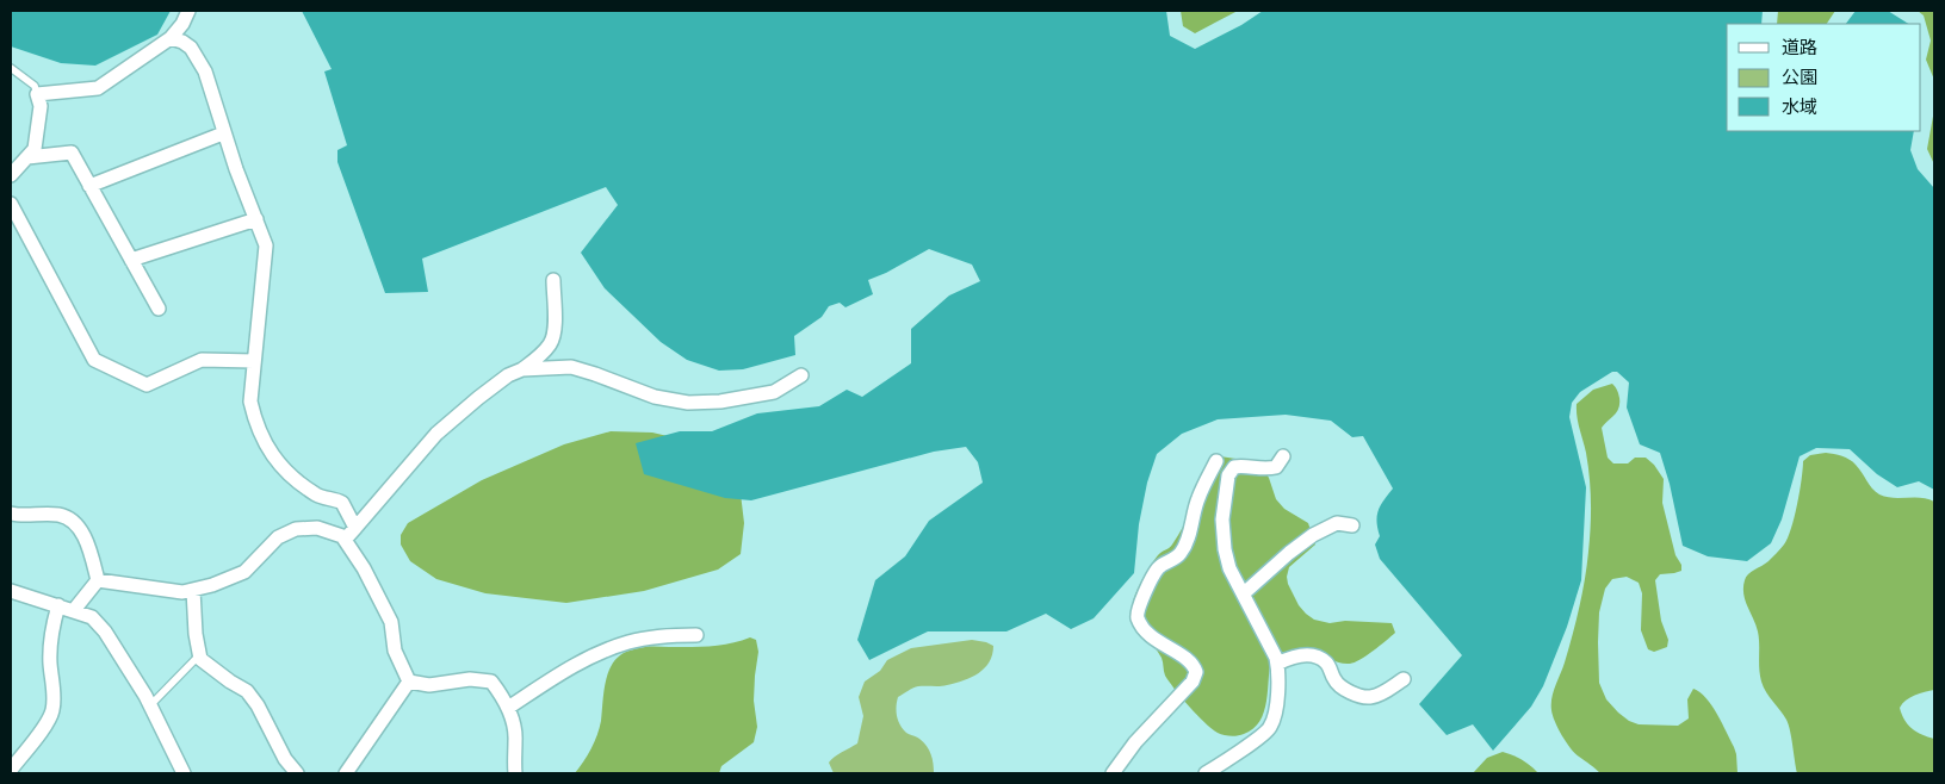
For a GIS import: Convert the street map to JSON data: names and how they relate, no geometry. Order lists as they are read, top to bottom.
{
  "legend": ["道路", "公園", "水域"]
}
